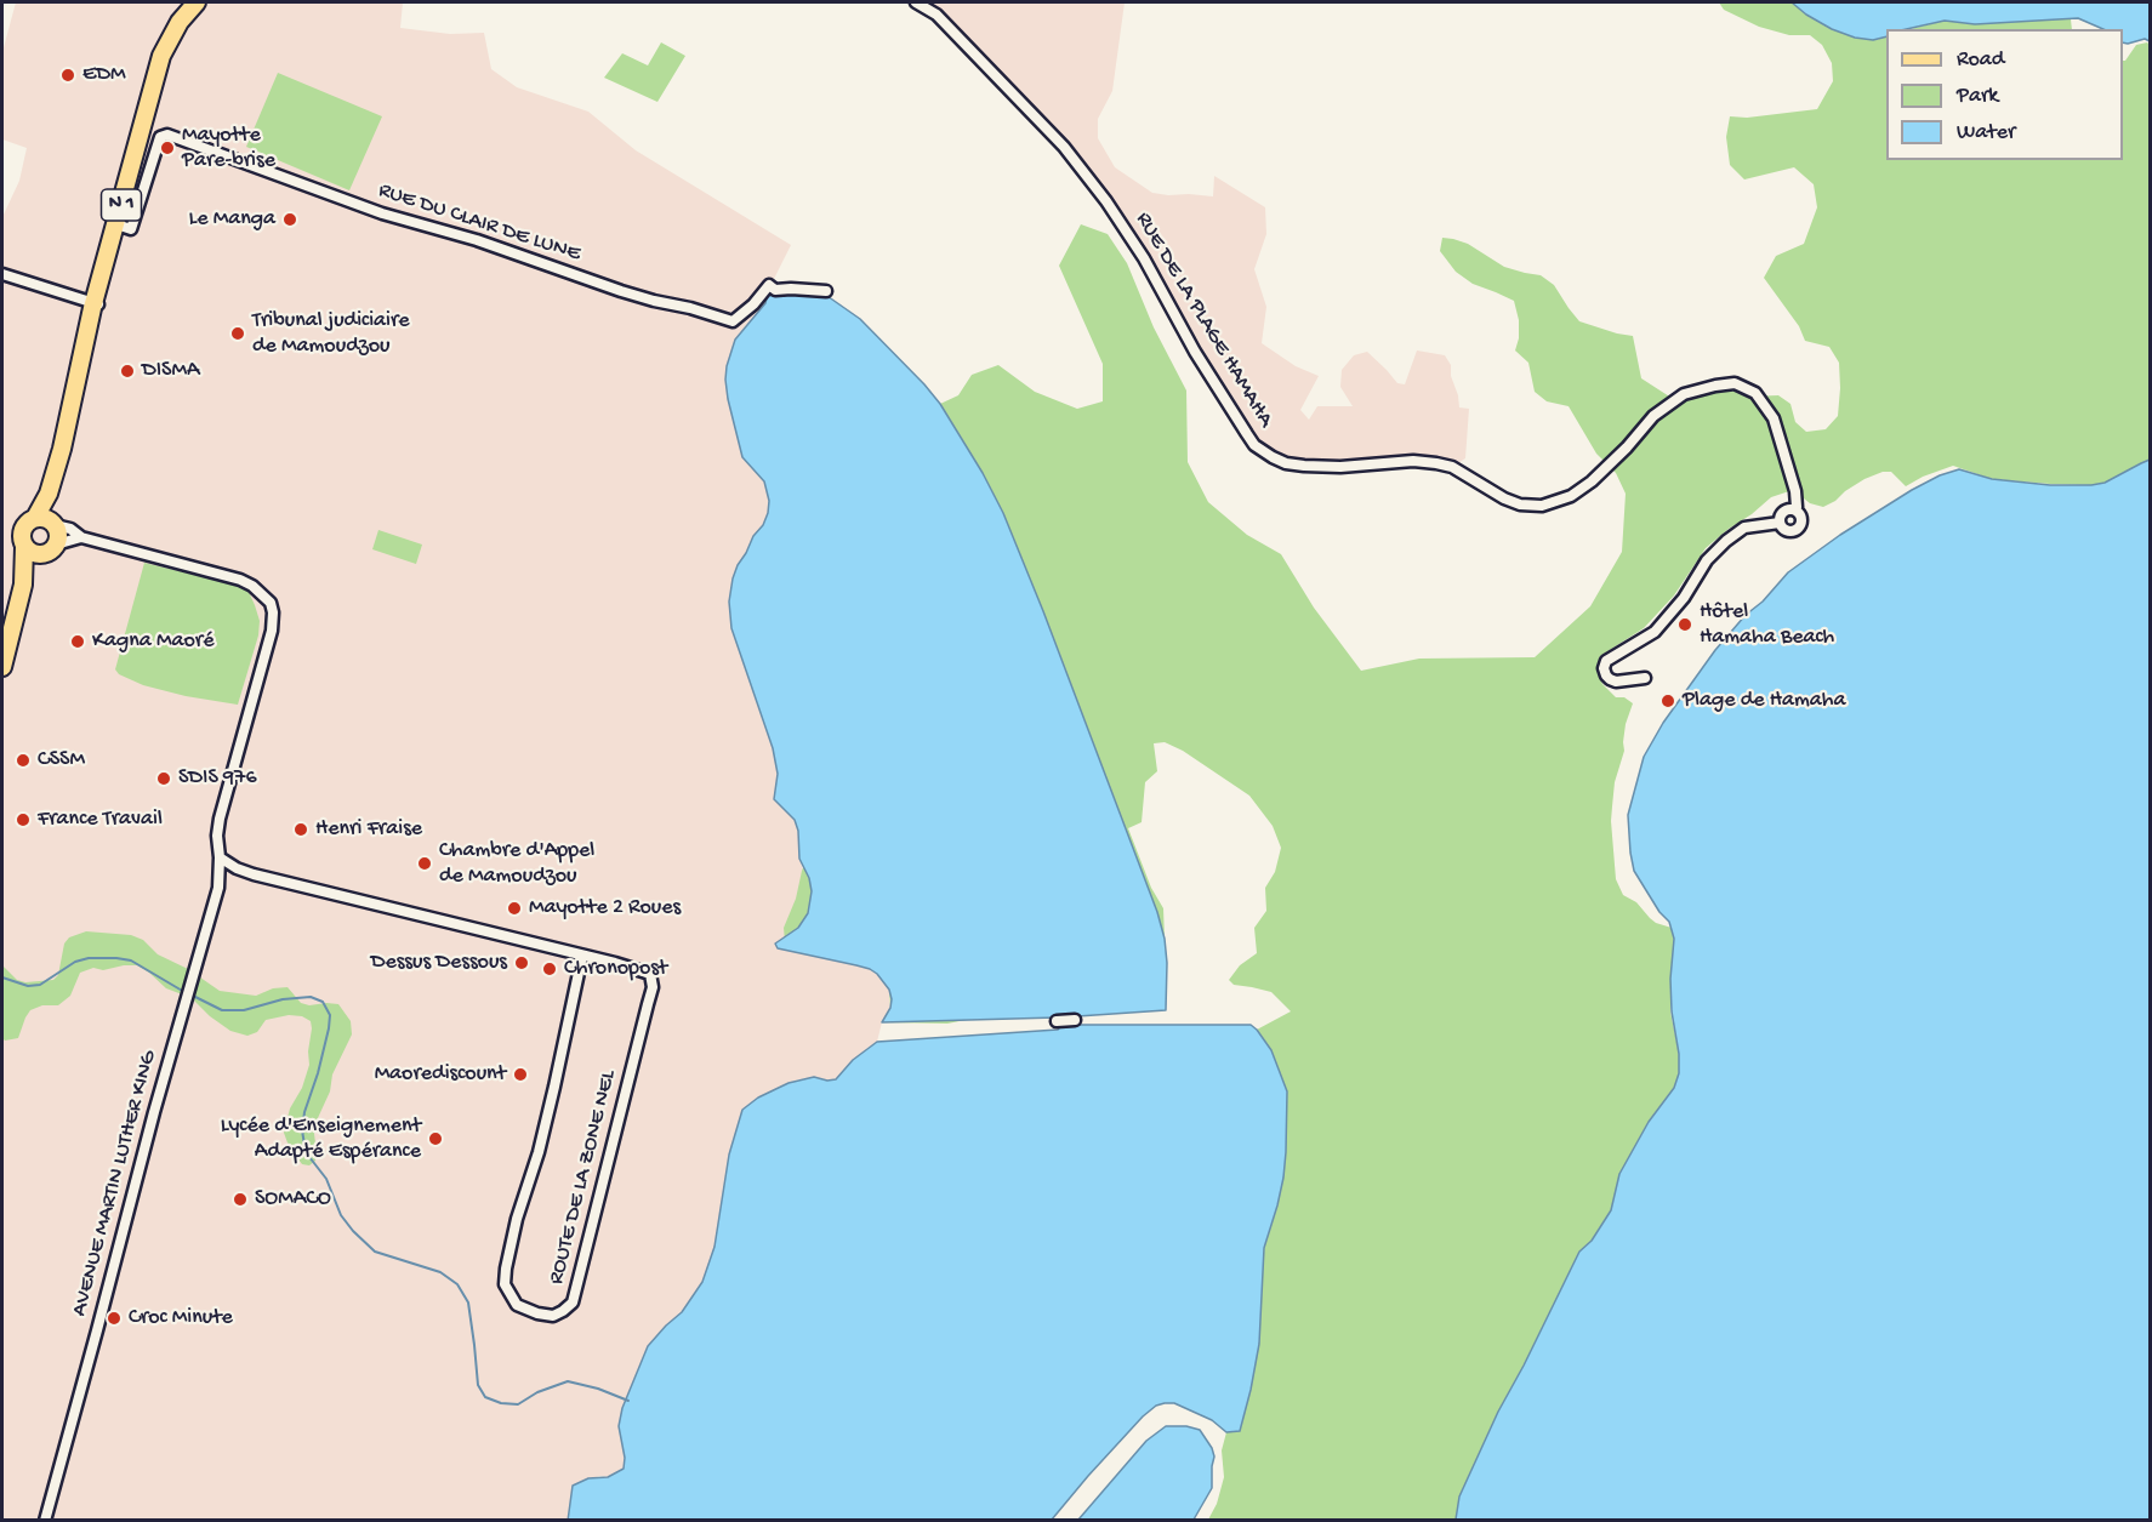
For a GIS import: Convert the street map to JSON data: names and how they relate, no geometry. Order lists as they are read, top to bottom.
{
  "streets": {
    "main road": ["N 1"],
    "street": [
      "RUE DU CLAIR DE LUNE",
      "RUE DE LA PLAGE HAMAHA",
      "ROUTE DE LA ZONE NEL",
      "AVENUE MARTIN LUTHER KING"
    ]
  },
  "crossings": [
    ["N 1", "RUE DU CLAIR DE LUNE"],
    ["ROUTE DE LA ZONE NEL", "AVENUE MARTIN LUTHER KING"]
  ],
  "places": [
    "EDM",
    "Mayotte Pare-brise",
    "Le Manga",
    "Tribunal judiciaire de Mamoudzou",
    "DISMA",
    "Hôtel Hamaha Beach",
    "Kagna Maoré",
    "Plage de Hamaha",
    "CSSM",
    "SDIS 976",
    "France Travail",
    "Henri Fraise",
    "Chambre d'Appel de Mamoudzou",
    "Mayotte 2 Roues",
    "Dessus Dessous",
    "Chronopost",
    "Maorediscount",
    "Lycée d'Enseignement Adapté Espérance",
    "SOMACO",
    "Croc Minute"
  ],
  "legend": ["Road", "Park", "Water"]
}
